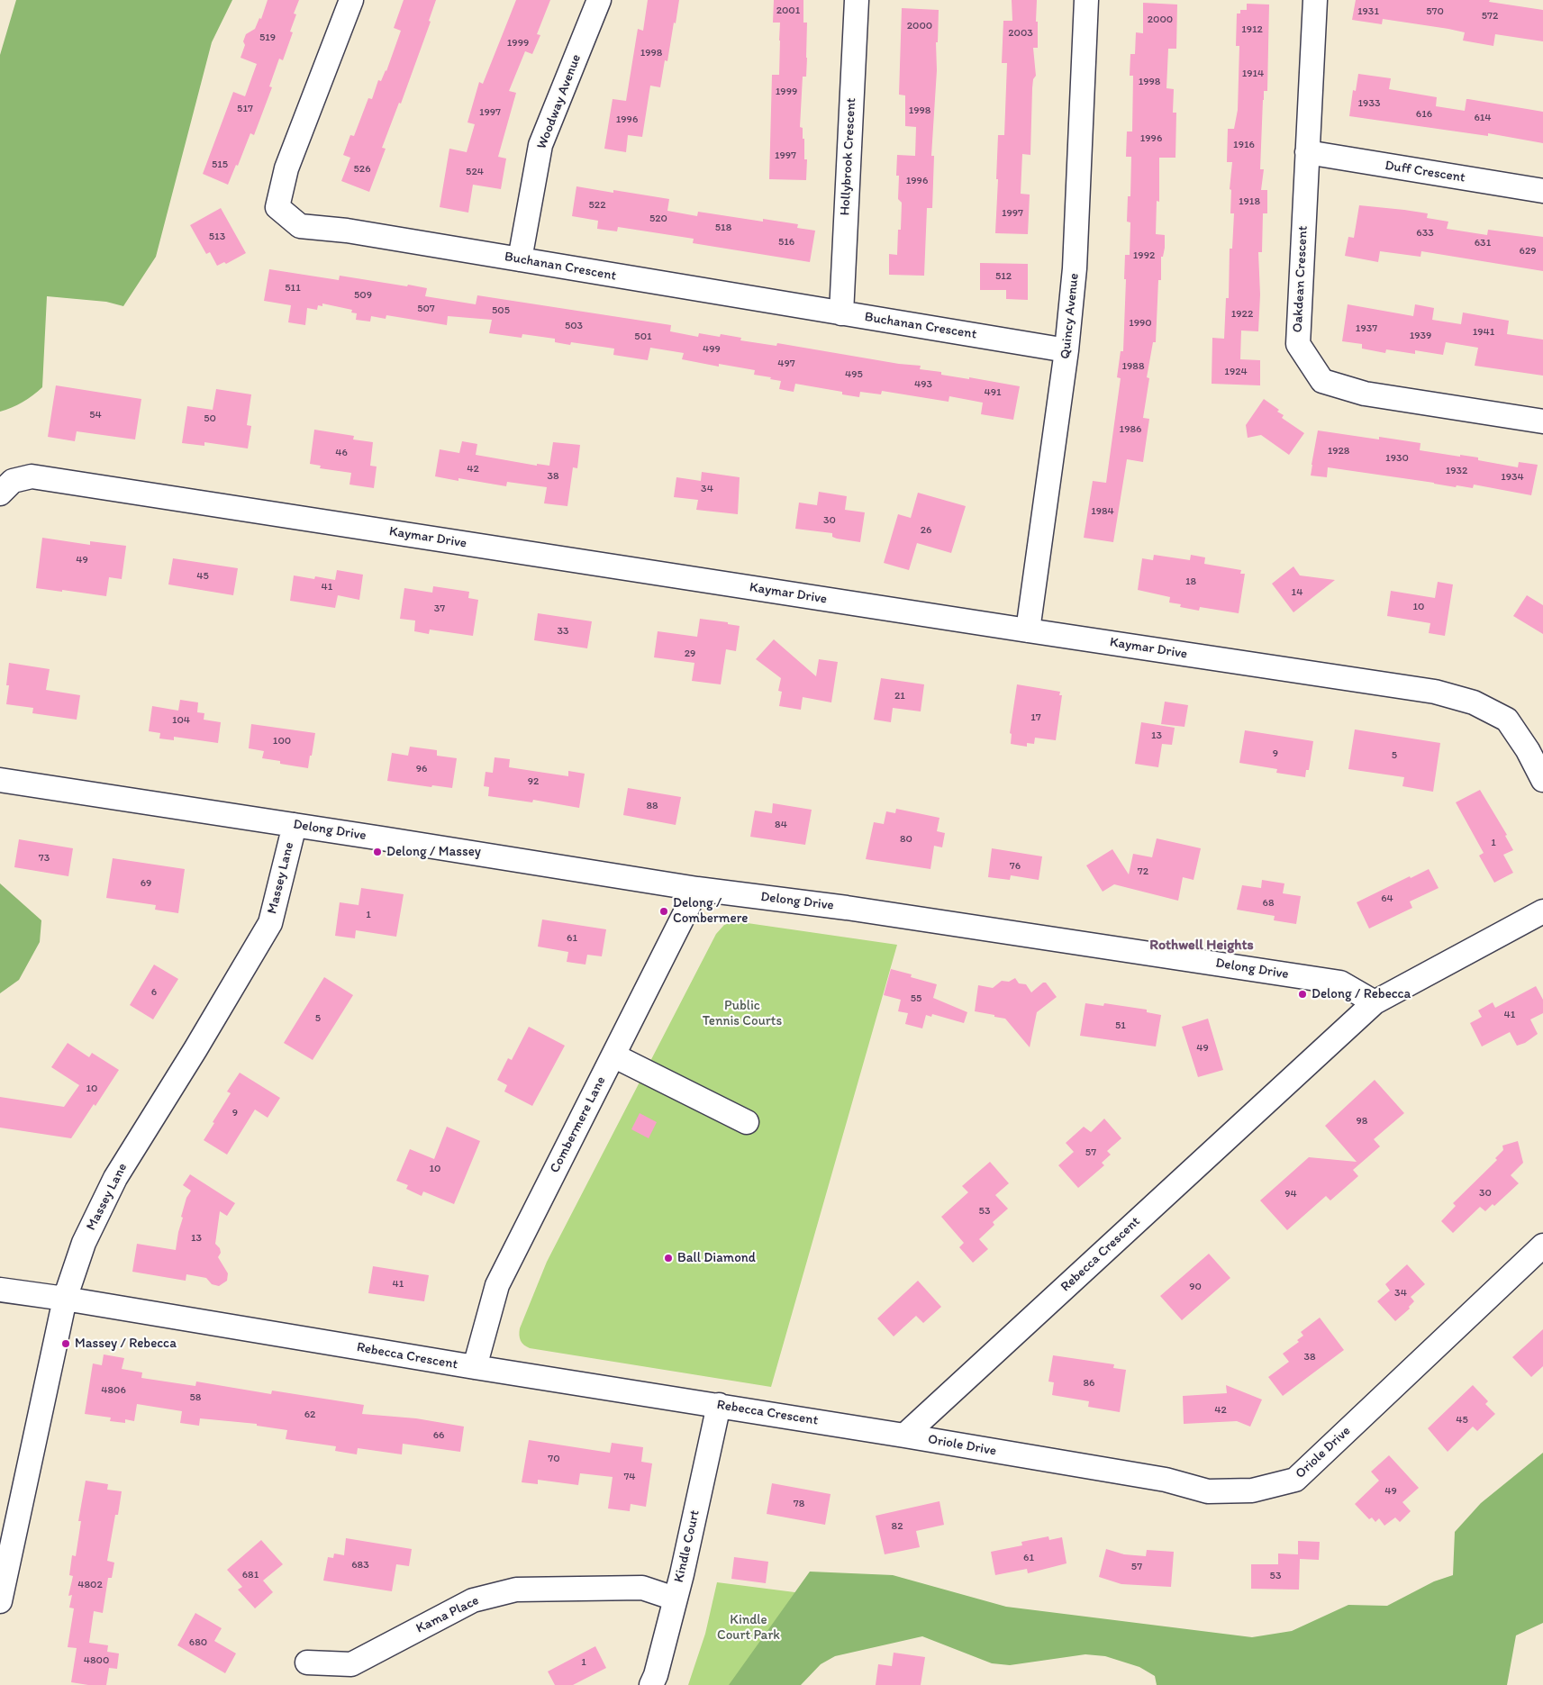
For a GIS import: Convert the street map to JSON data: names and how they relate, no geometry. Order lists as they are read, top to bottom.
{
  "streets": {
    "street": [
      "Woodway Avenue",
      "Hollybrook Crescent",
      "Duff Crescent",
      "Buchanan Crescent",
      "Oakdean Crescent",
      "Quincy Avenue",
      "Kaymar Drive",
      "Delong Drive",
      "Massey Lane",
      "Combermere Lane",
      "Rebecca Crescent",
      "Oriole Drive",
      "Kindle Court",
      "Kama Place"
    ]
  },
  "crossings": [
    ["Woodway Avenue", "Buchanan Crescent"],
    ["Hollybrook Crescent", "Buchanan Crescent"],
    ["Duff Crescent", "Oakdean Crescent"],
    ["Buchanan Crescent", "Quincy Avenue"],
    ["Quincy Avenue", "Kaymar Drive"],
    ["Delong Drive", "Massey Lane"],
    ["Delong Drive", "Combermere Lane"],
    ["Delong Drive", "Rebecca Crescent"],
    ["Massey Lane", "Rebecca Crescent"],
    ["Combermere Lane", "Rebecca Crescent"],
    ["Rebecca Crescent", "Oriole Drive"],
    ["Rebecca Crescent", "Kindle Court"],
    ["Kindle Court", "Kama Place"]
  ],
  "districts": ["Rothwell Heights"],
  "parks": ["Public Tennis Courts", "Kindle Court Park"],
  "places": [
    "Delong / Massey",
    "Delong / Combermere",
    "Delong / Rebecca",
    "Ball Diamond",
    "Massey / Rebecca"
  ],
  "house_numbers": [
    "2001",
    "1931",
    "570",
    "572",
    "2000",
    "2000",
    "1912",
    "2003",
    "519",
    "1999",
    "1998",
    "1914",
    "1998",
    "1999",
    "1933",
    "517",
    "1998",
    "1997",
    "616",
    "614",
    "1996",
    "1996",
    "1916",
    "1997",
    "515",
    "526",
    "524",
    "1996",
    "1918",
    "522",
    "1997",
    "520",
    "518",
    "633",
    "513",
    "516",
    "631",
    "629",
    "1992",
    "512",
    "511",
    "509",
    "507",
    "505",
    "1922",
    "1990",
    "503",
    "1937",
    "1941",
    "1939",
    "501",
    "499",
    "497",
    "1988",
    "1924",
    "495",
    "493",
    "491",
    "54",
    "50",
    "1986",
    "1928",
    "46",
    "1930",
    "42",
    "1932",
    "38",
    "1934",
    "34",
    "1984",
    "30",
    "26",
    "49",
    "45",
    "18",
    "41",
    "14",
    "10",
    "37",
    "33",
    "29",
    "21",
    "17",
    "104",
    "13",
    "100",
    "9",
    "5",
    "96",
    "92",
    "88",
    "84",
    "80",
    "1",
    "73",
    "76",
    "72",
    "69",
    "64",
    "68",
    "1",
    "61",
    "6",
    "55",
    "41",
    "5",
    "51",
    "49",
    "10",
    "9",
    "98",
    "57",
    "10",
    "30",
    "94",
    "53",
    "13",
    "41",
    "90",
    "34",
    "38",
    "86",
    "4806",
    "58",
    "42",
    "62",
    "45",
    "66",
    "70",
    "74",
    "49",
    "78",
    "82",
    "61",
    "683",
    "57",
    "681",
    "53",
    "4802",
    "680",
    "4800",
    "1"
  ]
}
